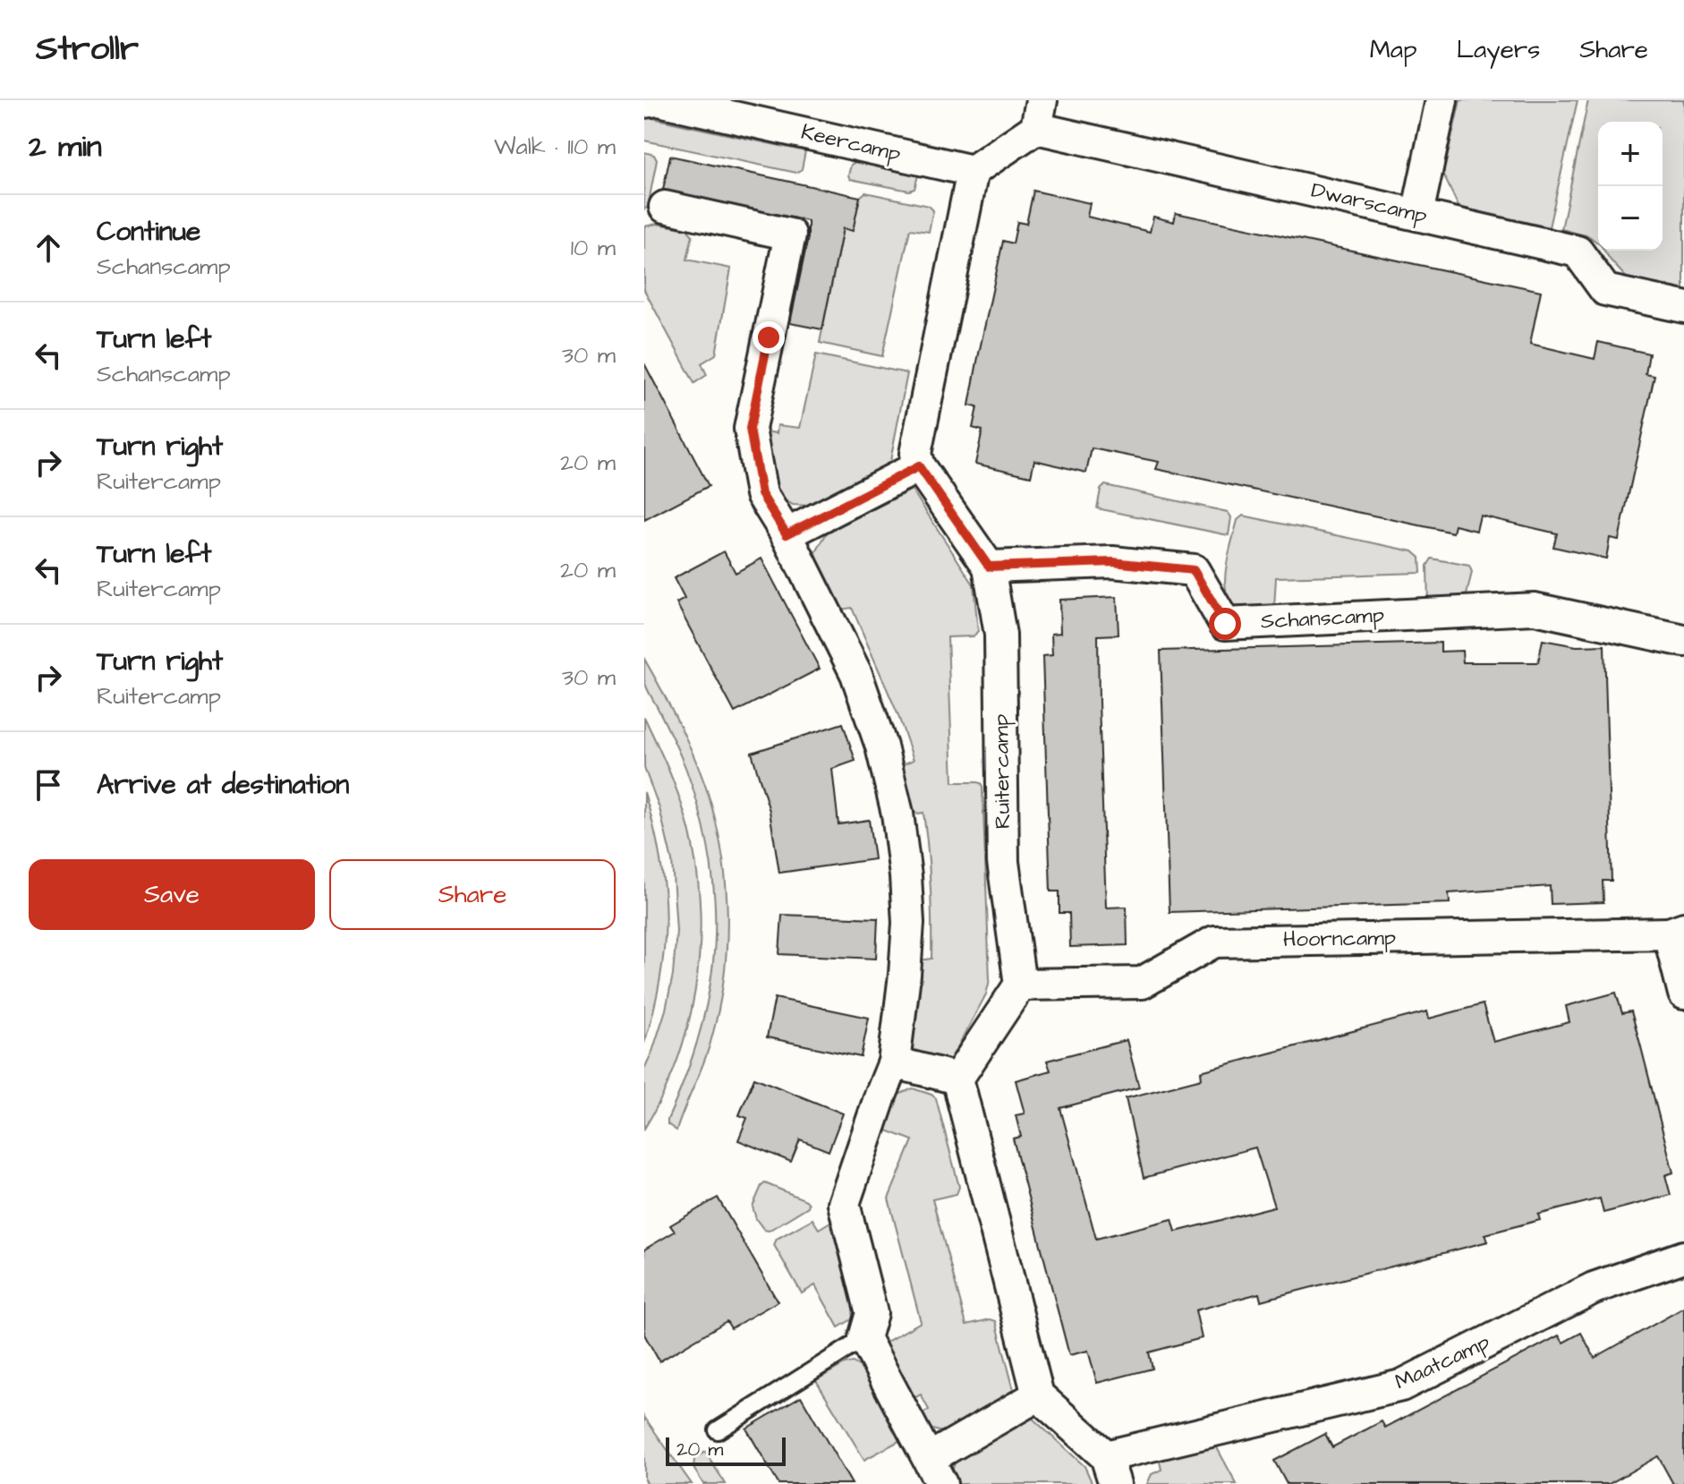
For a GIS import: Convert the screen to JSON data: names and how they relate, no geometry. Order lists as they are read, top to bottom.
{
  "streets": {
    "street": [
      "Keercamp",
      "Dwarscamp",
      "Schanscamp",
      "Ruitercamp",
      "Hoorncamp",
      "Maatcamp"
    ]
  },
  "crossings": [
    ["Schanscamp", "Ruitercamp"],
    ["Ruitercamp", "Hoorncamp"]
  ],
  "scale_bar": "20 m",
  "page": {
    "header": "Strollr",
    "nav": ["Map", "Layers", "Share"],
    "heading": ["2 min", "Walk · 110 m"],
    "map_buttons": ["+", "−"],
    "list": [
      ["Continue", "Schanscamp", "10 m"],
      ["Turn left", "Schanscamp", "30 m"],
      ["Turn right", "Ruitercamp", "20 m"],
      ["Turn left", "Ruitercamp", "20 m"],
      ["Turn right", "Ruitercamp", "30 m"],
      "Arrive at destination"
    ],
    "buttons": ["Save", "Share"],
    "scale": "20 m"
  }
}
